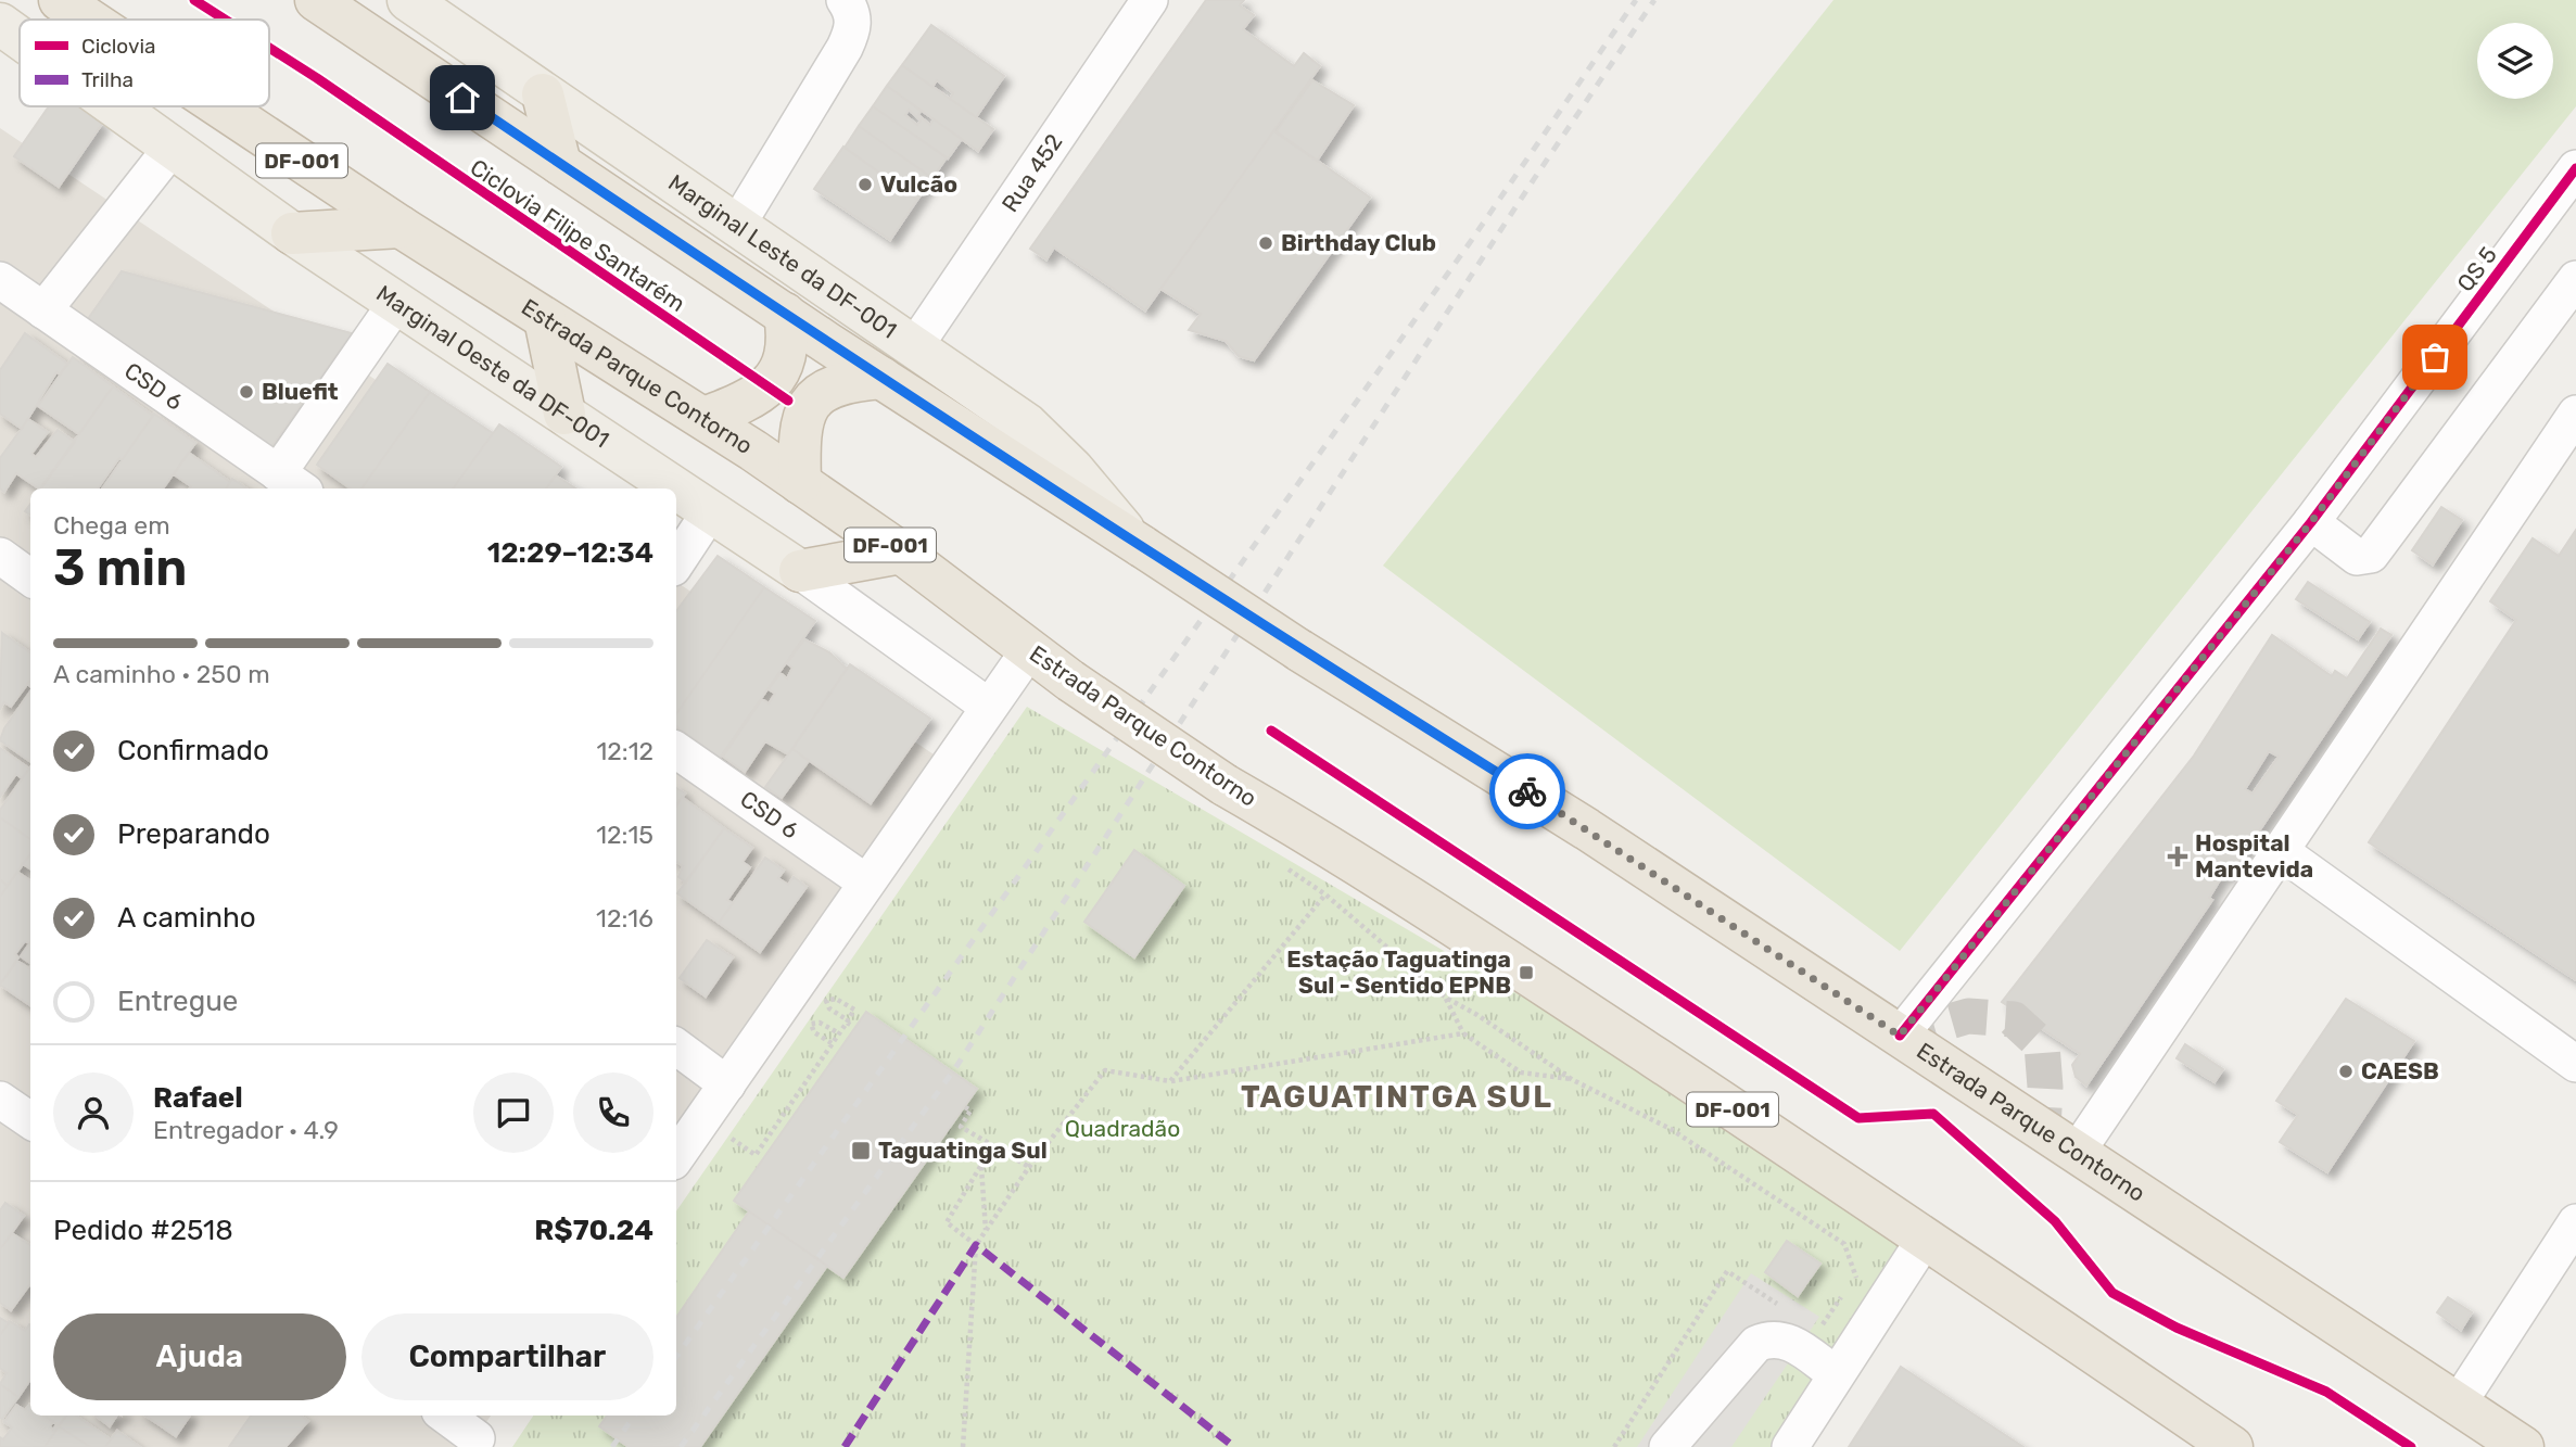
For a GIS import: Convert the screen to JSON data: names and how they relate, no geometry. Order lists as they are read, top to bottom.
{
  "streets": {
    "highway": ["DF-001", "Estrada Parque Contorno"],
    "main road": ["Marginal Leste da DF-001", "Marginal Oeste da DF-001"],
    "street": ["Rua 452", "QS 5", "CSD 6"],
    "cycle path": ["Ciclovia Filipe Santarém"]
  },
  "crossings": [
    ["Rua 452", "Marginal Leste da DF-001"],
    ["Marginal Leste da DF-001", "Estrada Parque Contorno"],
    ["QS 5", "Estrada Parque Contorno"]
  ],
  "districts": ["TAGUATINTGA SUL"],
  "parks": ["Quadradão"],
  "places": {
    "other": [
      "Vulcão",
      "Birthday Club",
      "Bluefit",
      "CAESB"
    ],
    "health": ["Hospital Mantevida"],
    "transit": ["Estação Taguatinga Sul - Sentido EPNB", "Taguatinga Sul"]
  },
  "legend": ["Ciclovia", "Trilha"],
  "page": {
    "heading": ["3 min", "Chega em", "12:29–12:34"],
    "panel": [
      "Rafael",
      "Entregador · 4.9",
      "Pedido #2518",
      "R$70.24"
    ],
    "bar": "A caminho · 250 m",
    "list": [
      ["Confirmado", "12:12"],
      ["Preparando", "12:15"],
      ["A caminho", "12:16"],
      "Entregue"
    ],
    "buttons": ["Ajuda", "Compartilhar"]
  }
}
